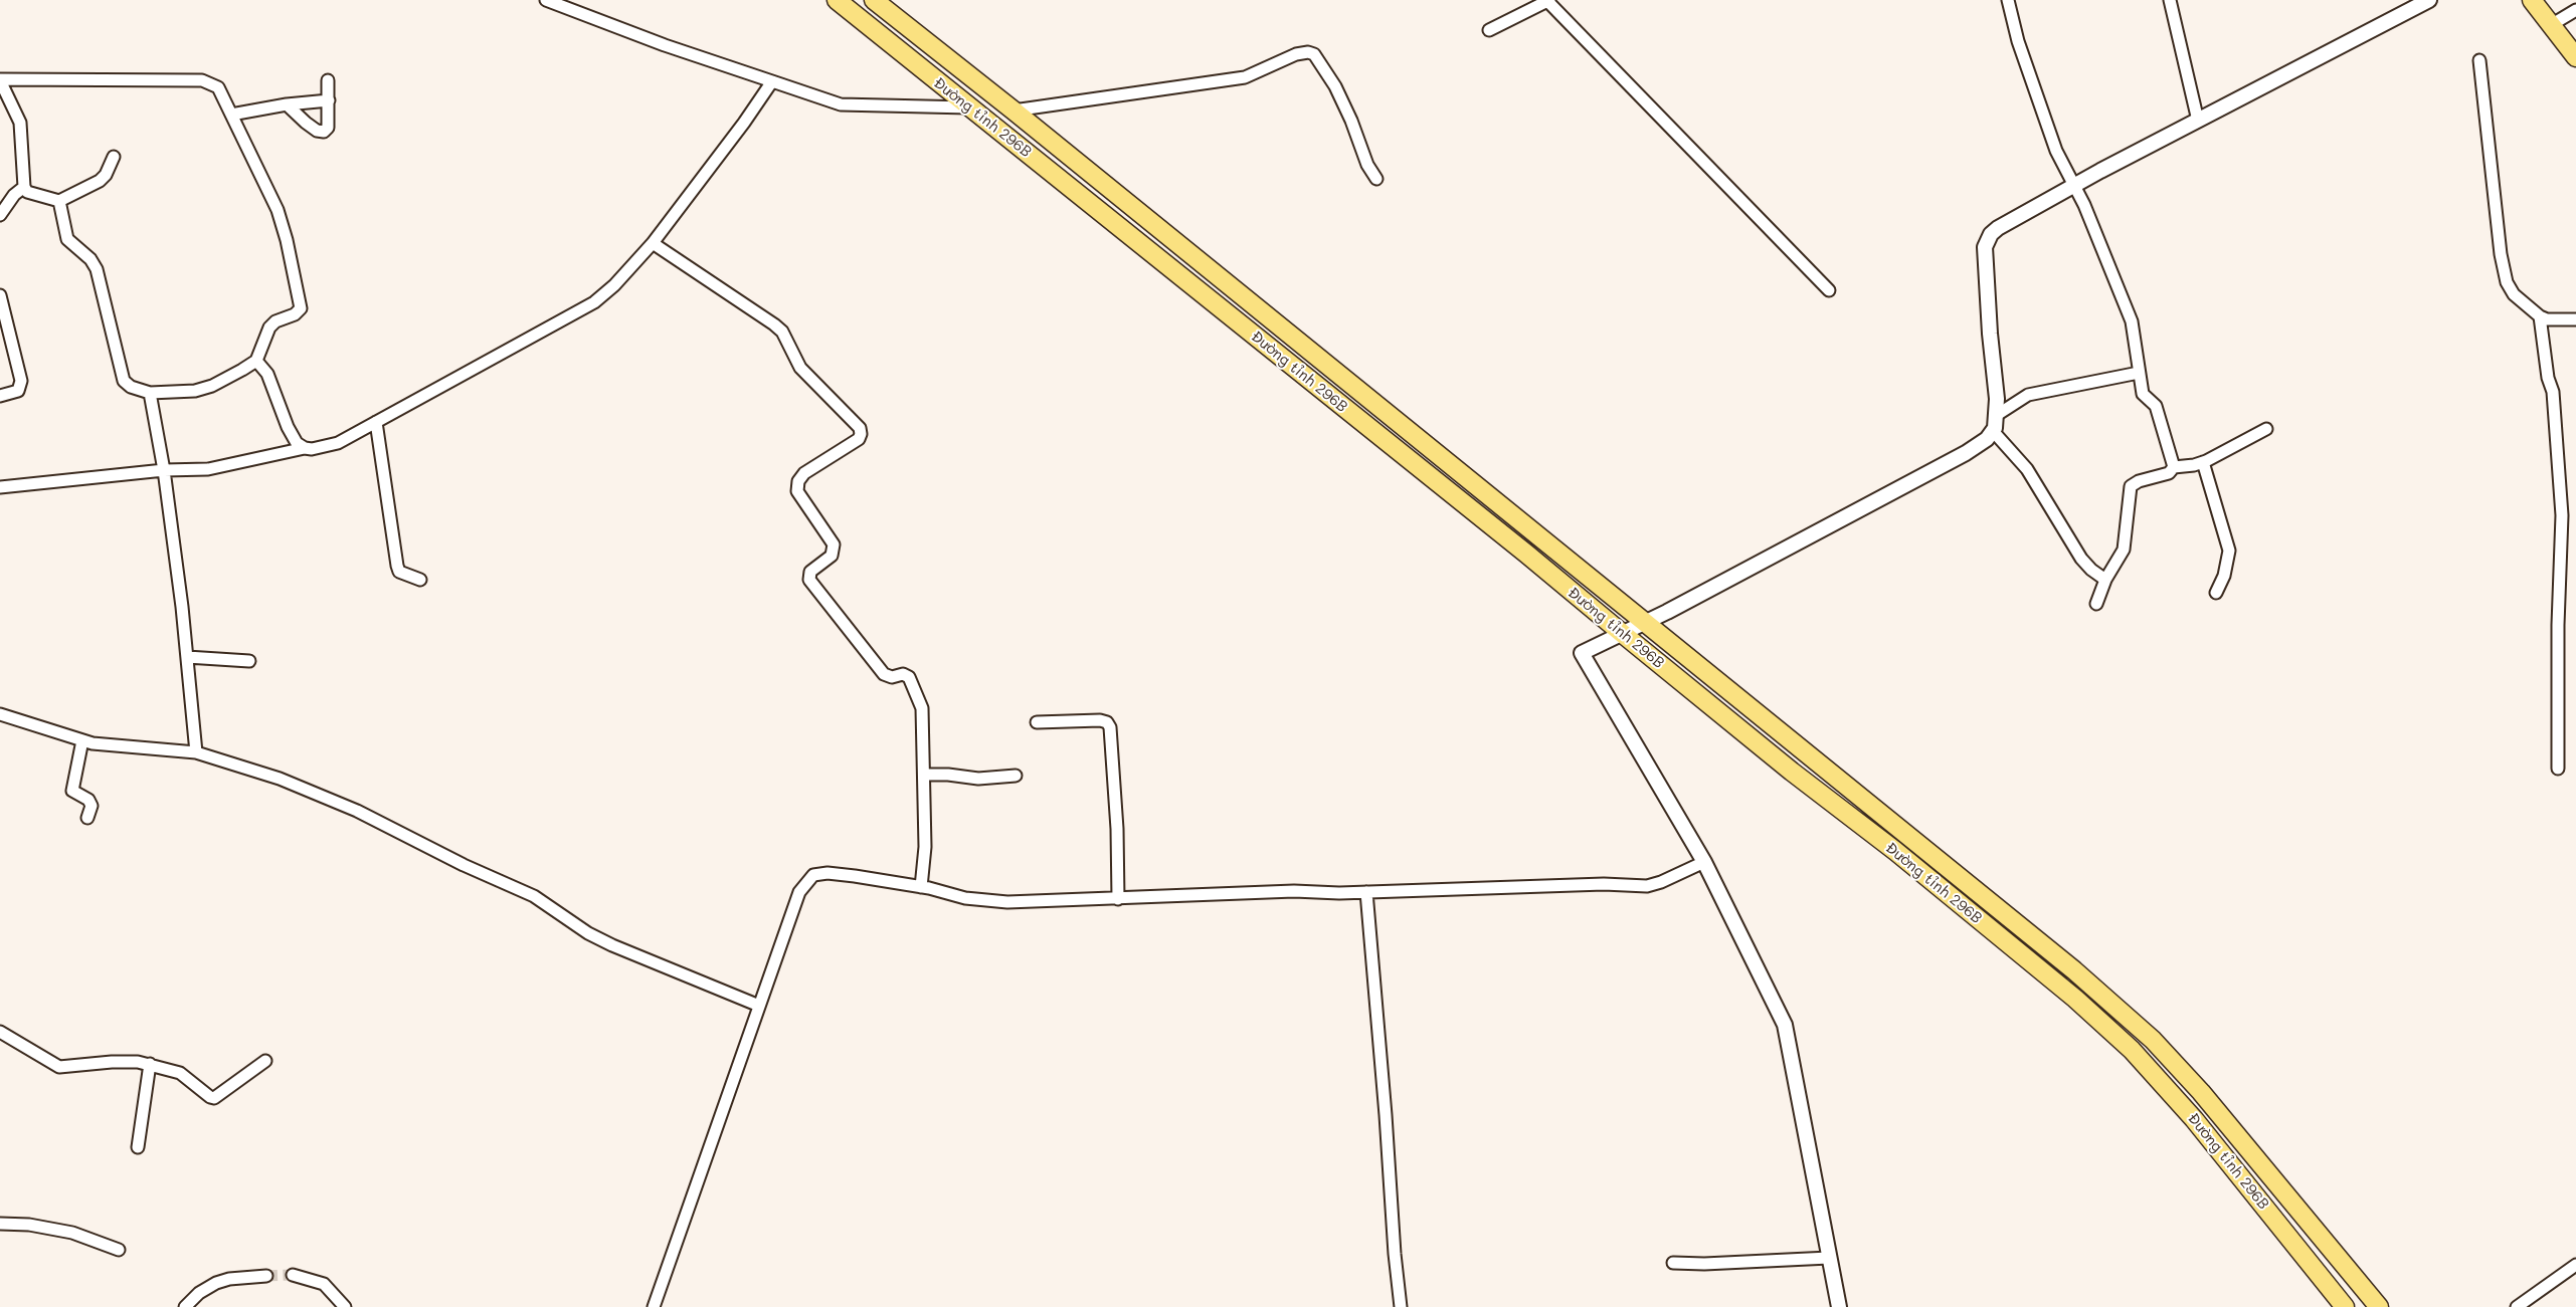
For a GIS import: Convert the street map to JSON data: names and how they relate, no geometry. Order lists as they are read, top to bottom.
{
  "streets": {
    "main road": ["Đường tỉnh 296B"]
  }
}
